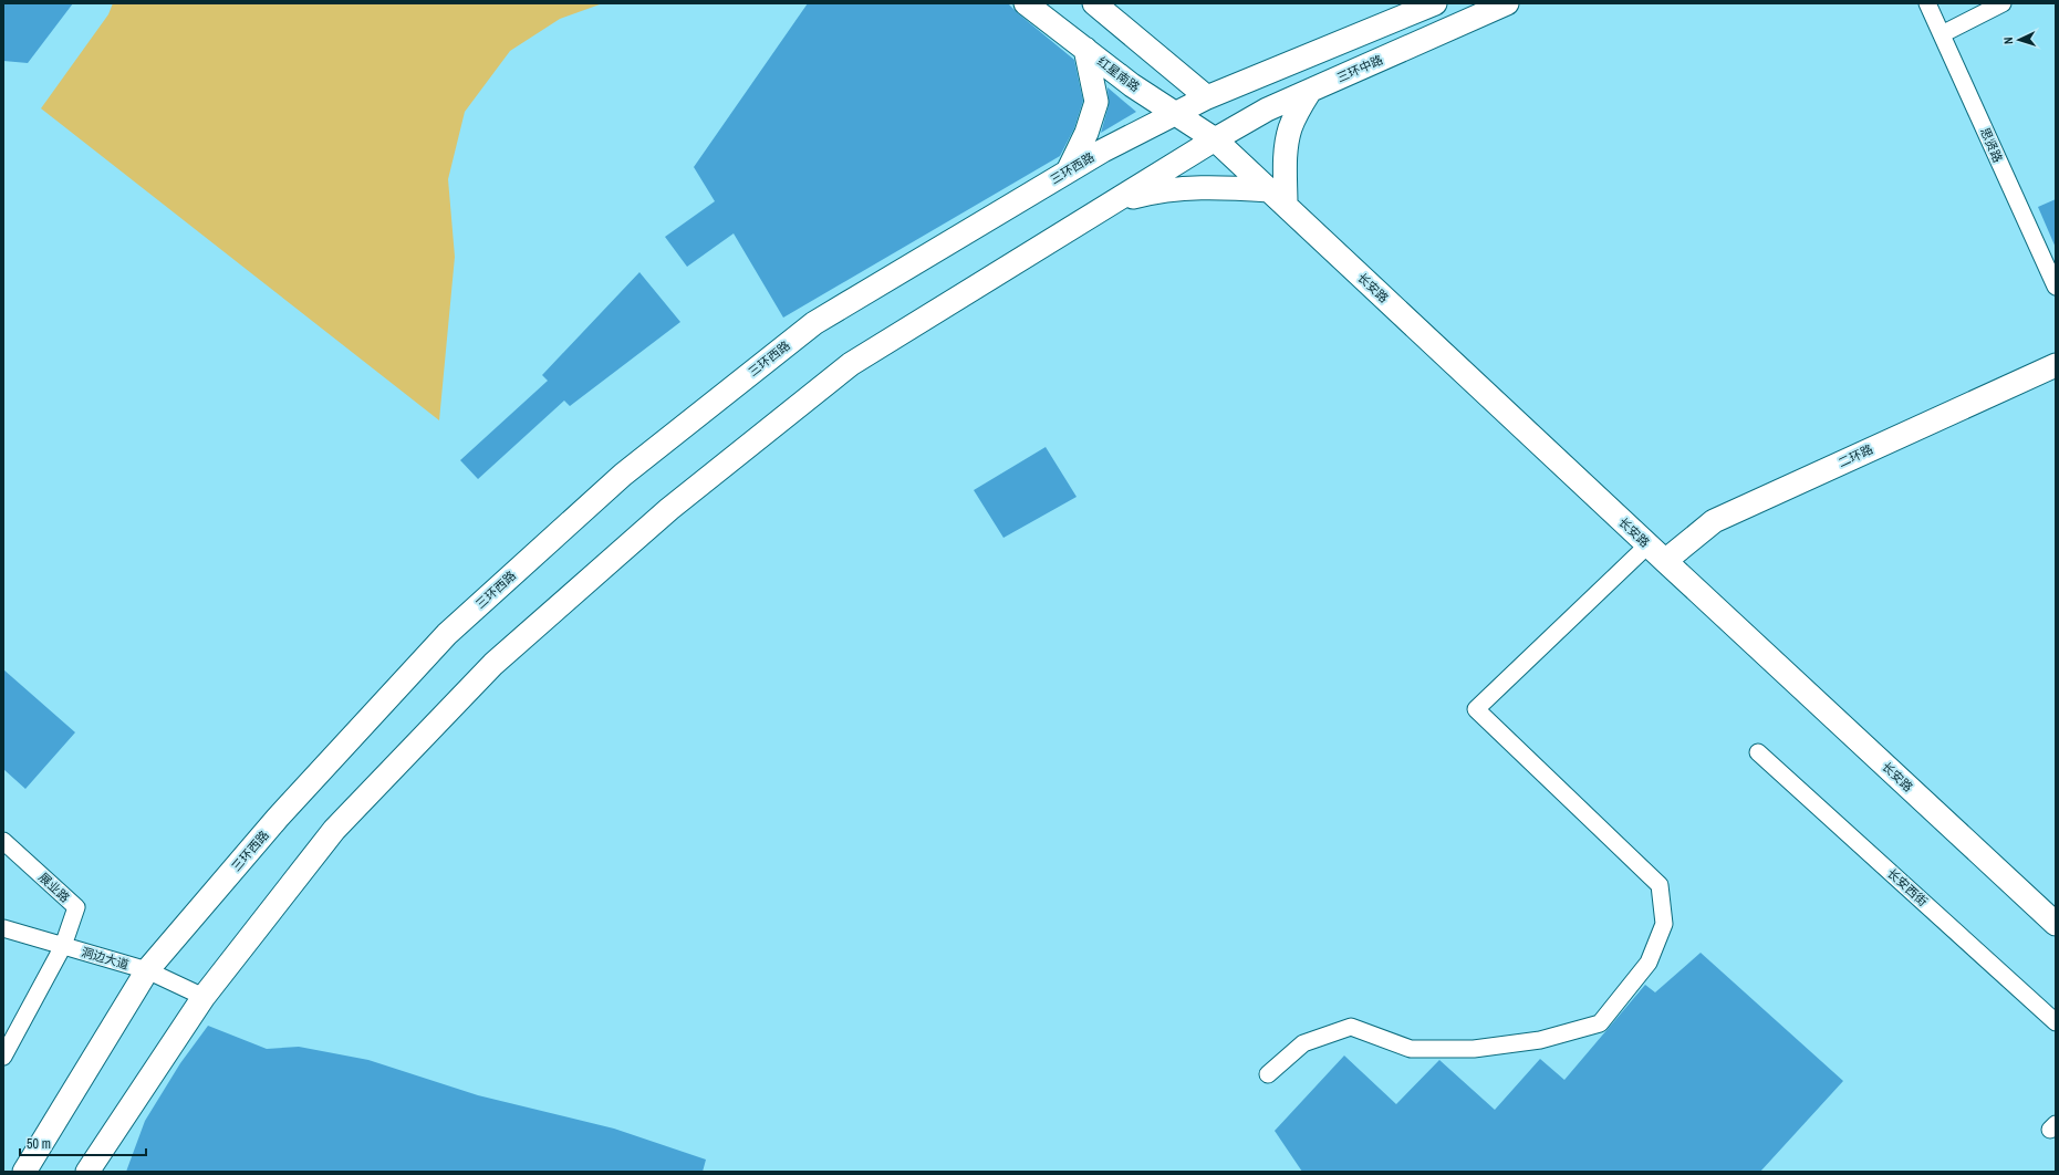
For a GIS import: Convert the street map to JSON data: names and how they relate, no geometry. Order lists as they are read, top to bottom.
{
  "streets": {
    "main road": [
      "三环中路",
      "红星南路",
      "三环西路",
      "长安路",
      "二环路"
    ],
    "street": [
      "思贤路",
      "展业路",
      "长安西街",
      "洞边大道"
    ]
  },
  "crossings": [
    ["三环中路", "红星南路"],
    ["三环中路", "长安路"],
    ["三环中路", "洞边大道"],
    ["红星南路", "三环西路"],
    ["红星南路", "长安路"],
    ["三环西路", "洞边大道"],
    ["长安路", "二环路"],
    ["展业路", "洞边大道"]
  ],
  "scale_bar": "50 m",
  "north": "left"
}
